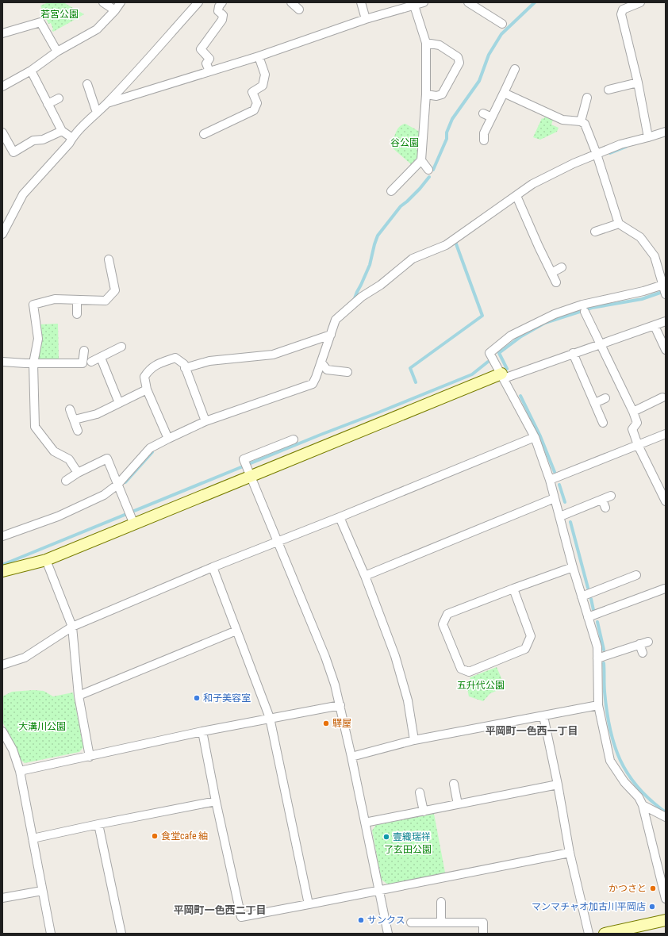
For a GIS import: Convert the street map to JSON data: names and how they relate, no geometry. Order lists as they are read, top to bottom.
{
  "districts": ["平岡町一色西一丁目", "平岡町一色西二丁目"],
  "parks": [
    "若宮公園",
    "谷公園",
    "五升代公園",
    "大溝川公園",
    "了玄田公園"
  ],
  "places": [
    "和子美容室",
    "驛屋",
    "食堂cafe 紬",
    "壹織瑞祥",
    "かつさと",
    "マンマチャオ加古川平岡店",
    "サンクス"
  ]
}
